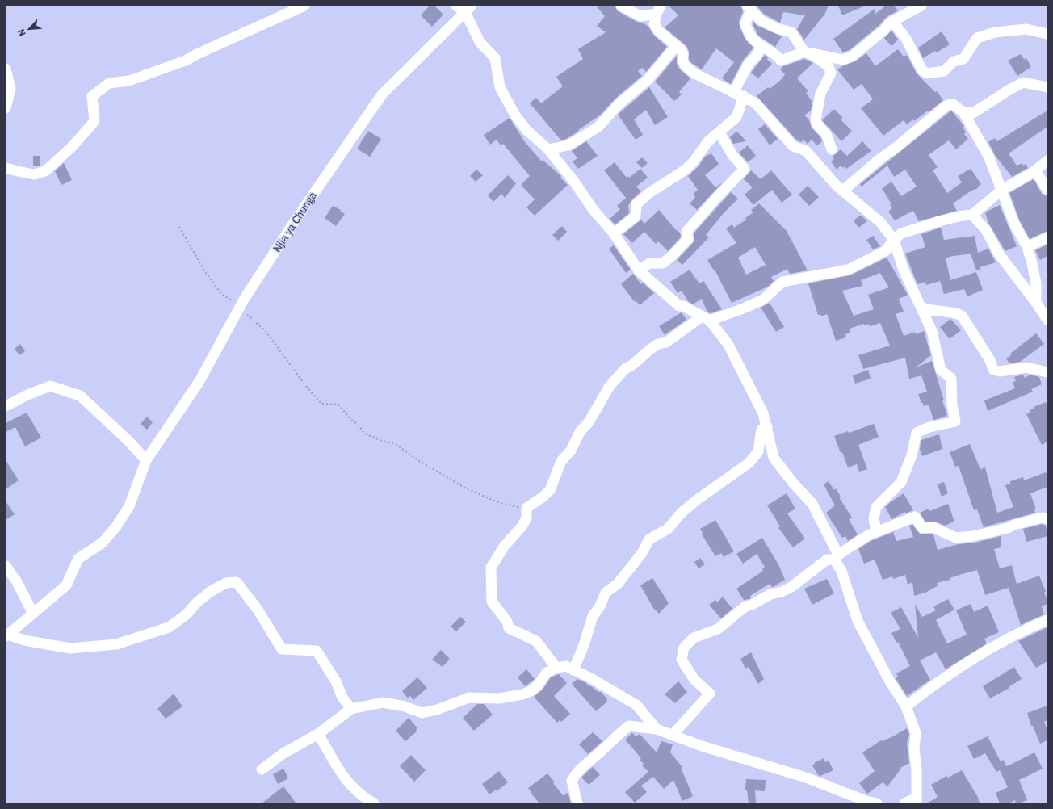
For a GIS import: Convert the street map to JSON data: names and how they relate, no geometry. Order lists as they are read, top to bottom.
{
  "streets": {
    "street": ["Njia ya Chunga"]
  },
  "north": "bottom left"
}
